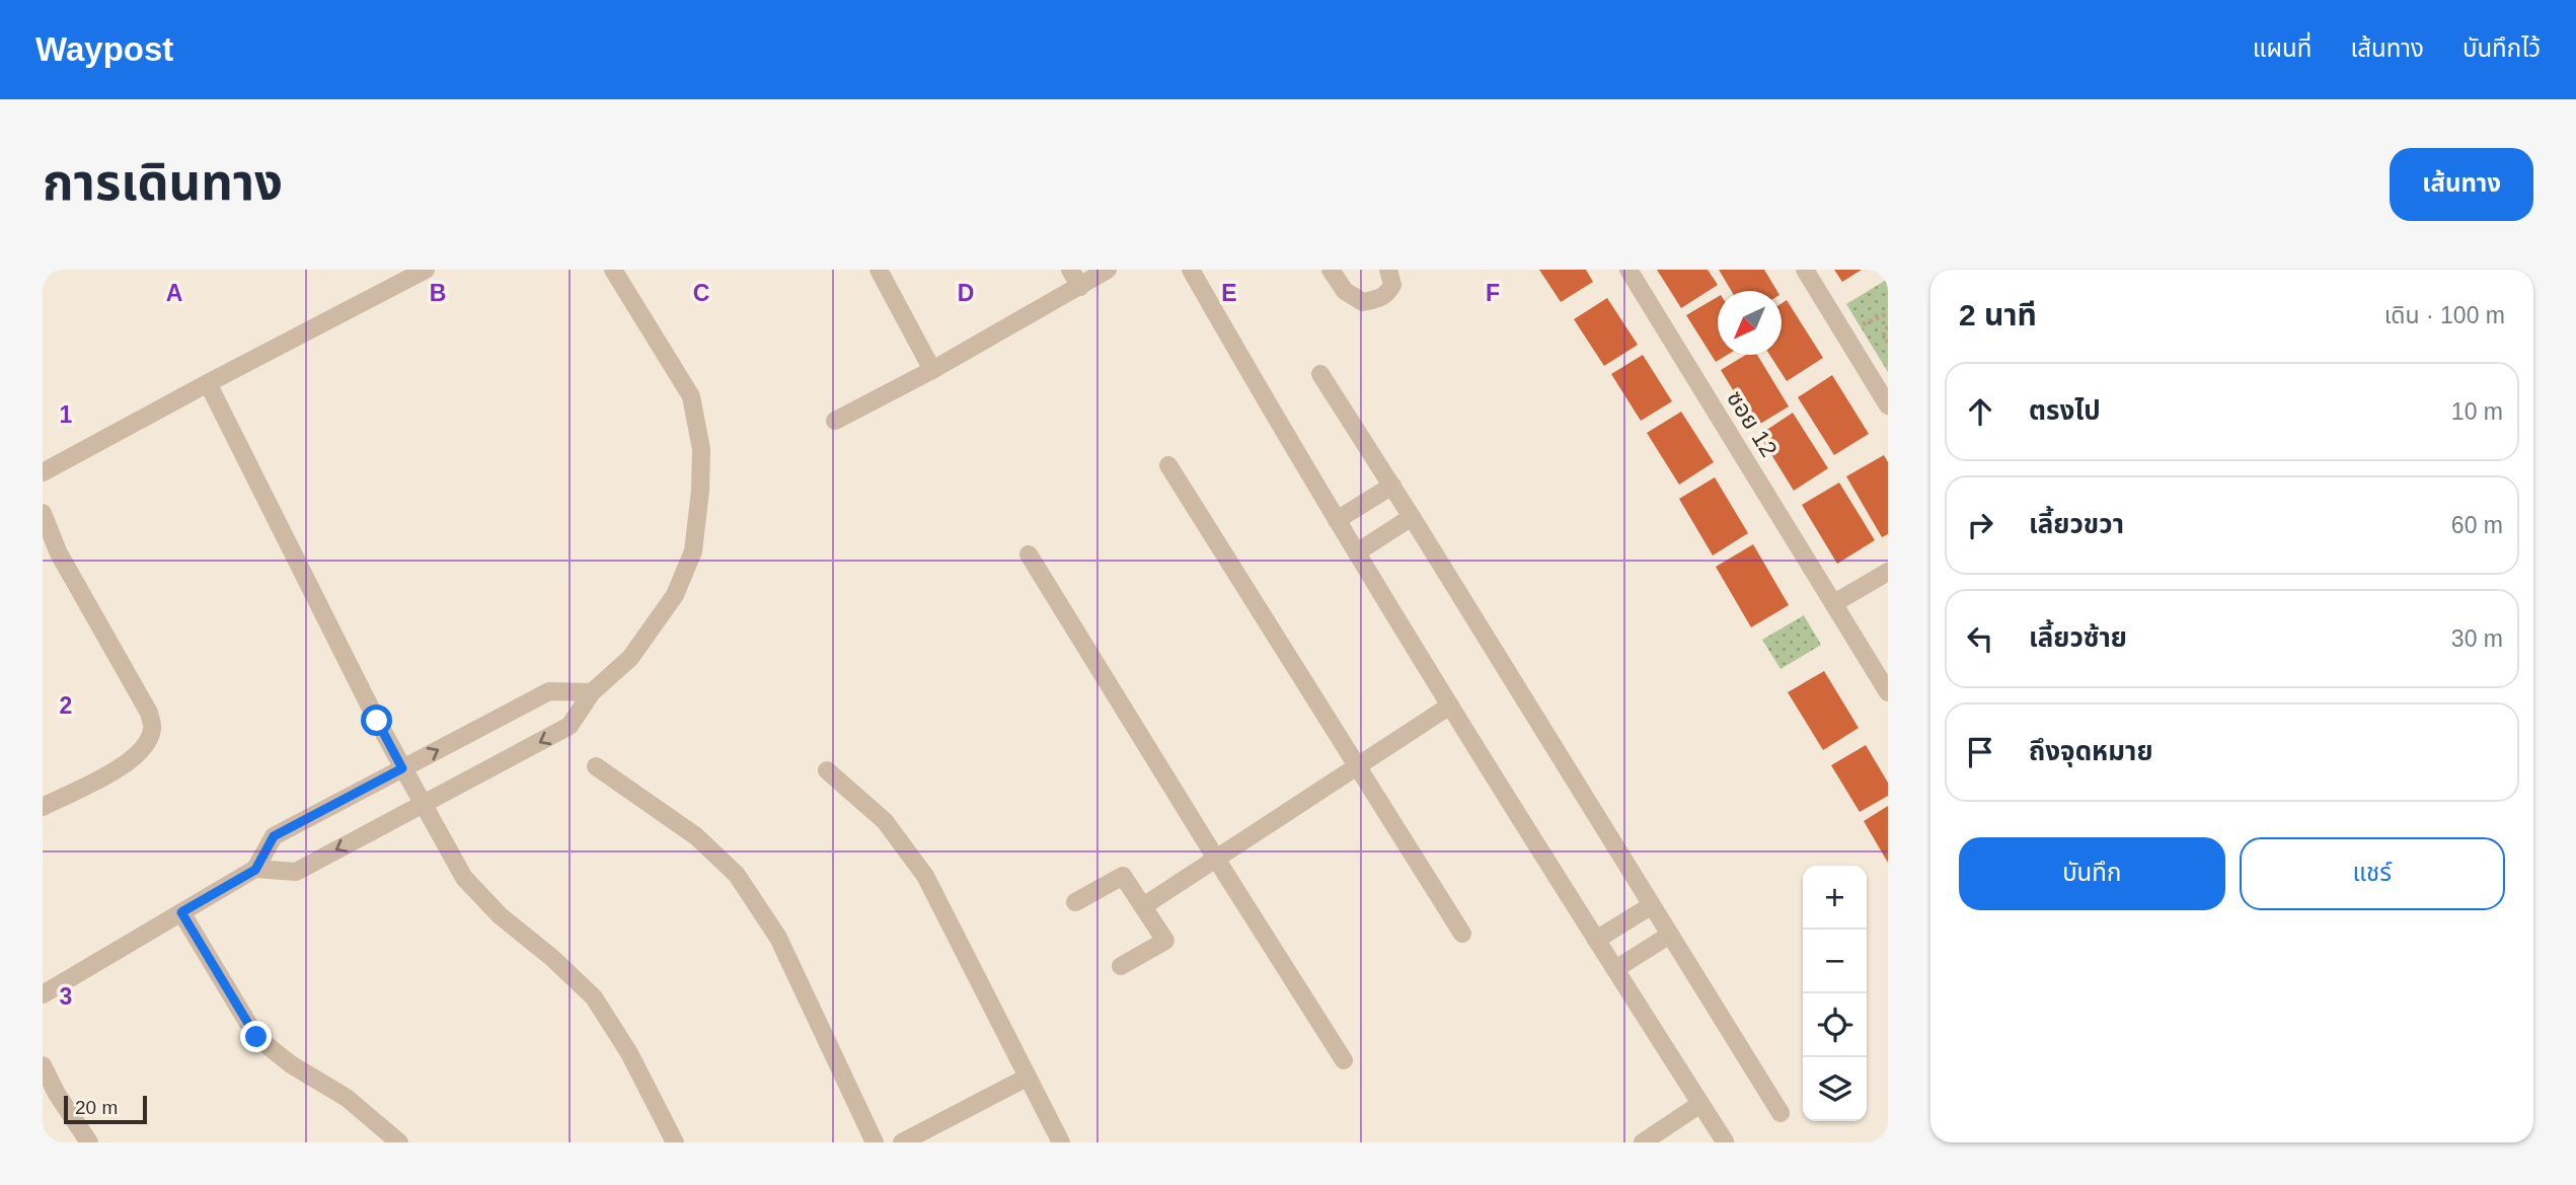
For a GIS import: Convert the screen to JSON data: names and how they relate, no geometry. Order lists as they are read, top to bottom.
{
  "streets": {
    "street": ["ซอย 12"]
  },
  "scale_bar": "20 m",
  "north": "bottom left",
  "page": {
    "header": "Waypost",
    "nav": ["แผนที่", "เส้นทาง", "บันทึกไว้"],
    "title": "การเดินทาง",
    "buttons": [
      "เส้นทาง",
      ["บันทึก", "แชร์"]
    ],
    "heading": ["2 นาที", "เดิน · 100 m"],
    "list": [
      ["ตรงไป", "10 m"],
      ["เลี้ยวขวา", "60 m"],
      ["เลี้ยวซ้าย", "30 m"],
      "ถึงจุดหมาย"
    ],
    "map_buttons": ["+", "−"],
    "scale": "20 m"
  },
  "grid": {
    "columns": [
      "A",
      "B",
      "C",
      "D",
      "E",
      "F"
    ],
    "rows": ["1", "2", "3"]
  }
}
